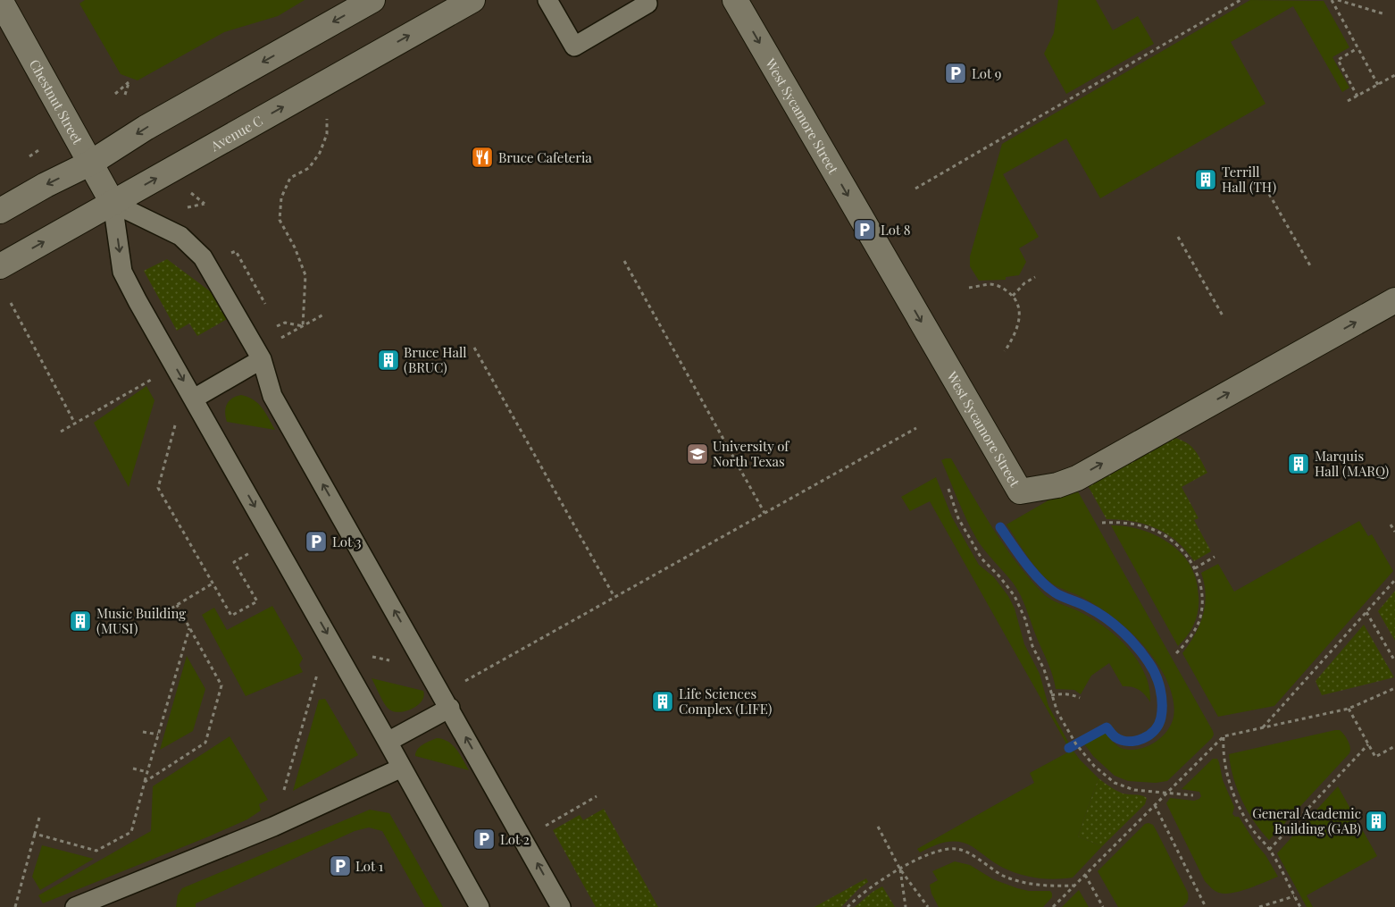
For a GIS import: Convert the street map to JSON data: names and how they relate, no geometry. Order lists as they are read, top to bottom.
{
  "streets": {
    "street": ["Chestnut Street", "West Sycamore Street", "Avenue C"]
  },
  "crossings": [
    ["Chestnut Street", "Avenue C"]
  ],
  "places": {
    "parking": [
      "Lot 9",
      "Lot 8",
      "Lot 3",
      "Lot 2",
      "Lot 1"
    ],
    "restaurant": ["Bruce Cafeteria"],
    "building": [
      "Terrill Hall (TH)",
      "Bruce Hall (BRUC)",
      "Marquis Hall (MARQ)",
      "Music Building (MUSI)",
      "Life Sciences Complex (LIFE)",
      "General Academic Building (GAB)"
    ],
    "school or university": ["University of North Texas"]
  }
}
